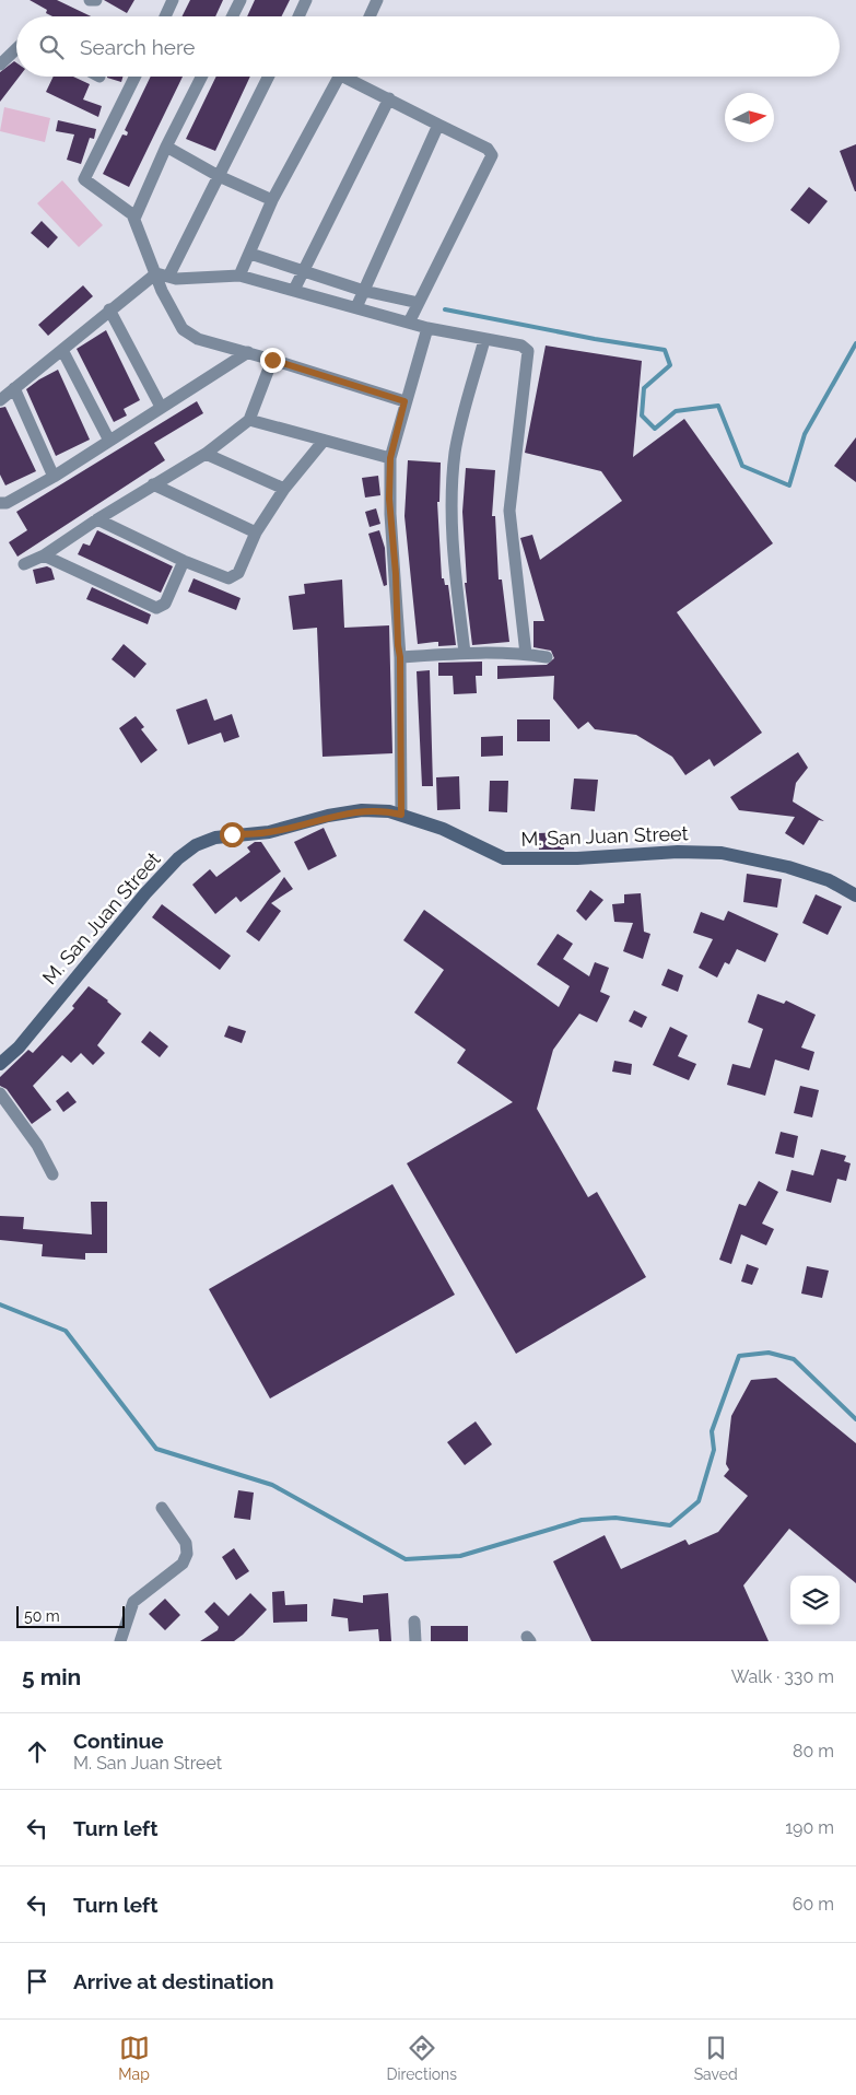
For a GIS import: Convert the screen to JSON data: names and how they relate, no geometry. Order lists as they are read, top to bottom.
{
  "streets": {
    "street": ["M. San Juan Street"]
  },
  "scale_bar": "50 m",
  "north": "right",
  "page": {
    "search": "Search here",
    "scale": "50 m",
    "heading": ["5 min", "Walk · 330 m"],
    "list": [
      ["Continue", "M. San Juan Street", "80 m"],
      ["Turn left", "190 m"],
      ["Turn left", "60 m"],
      "Arrive at destination"
    ],
    "nav": ["Map", "Directions", "Saved"]
  }
}
